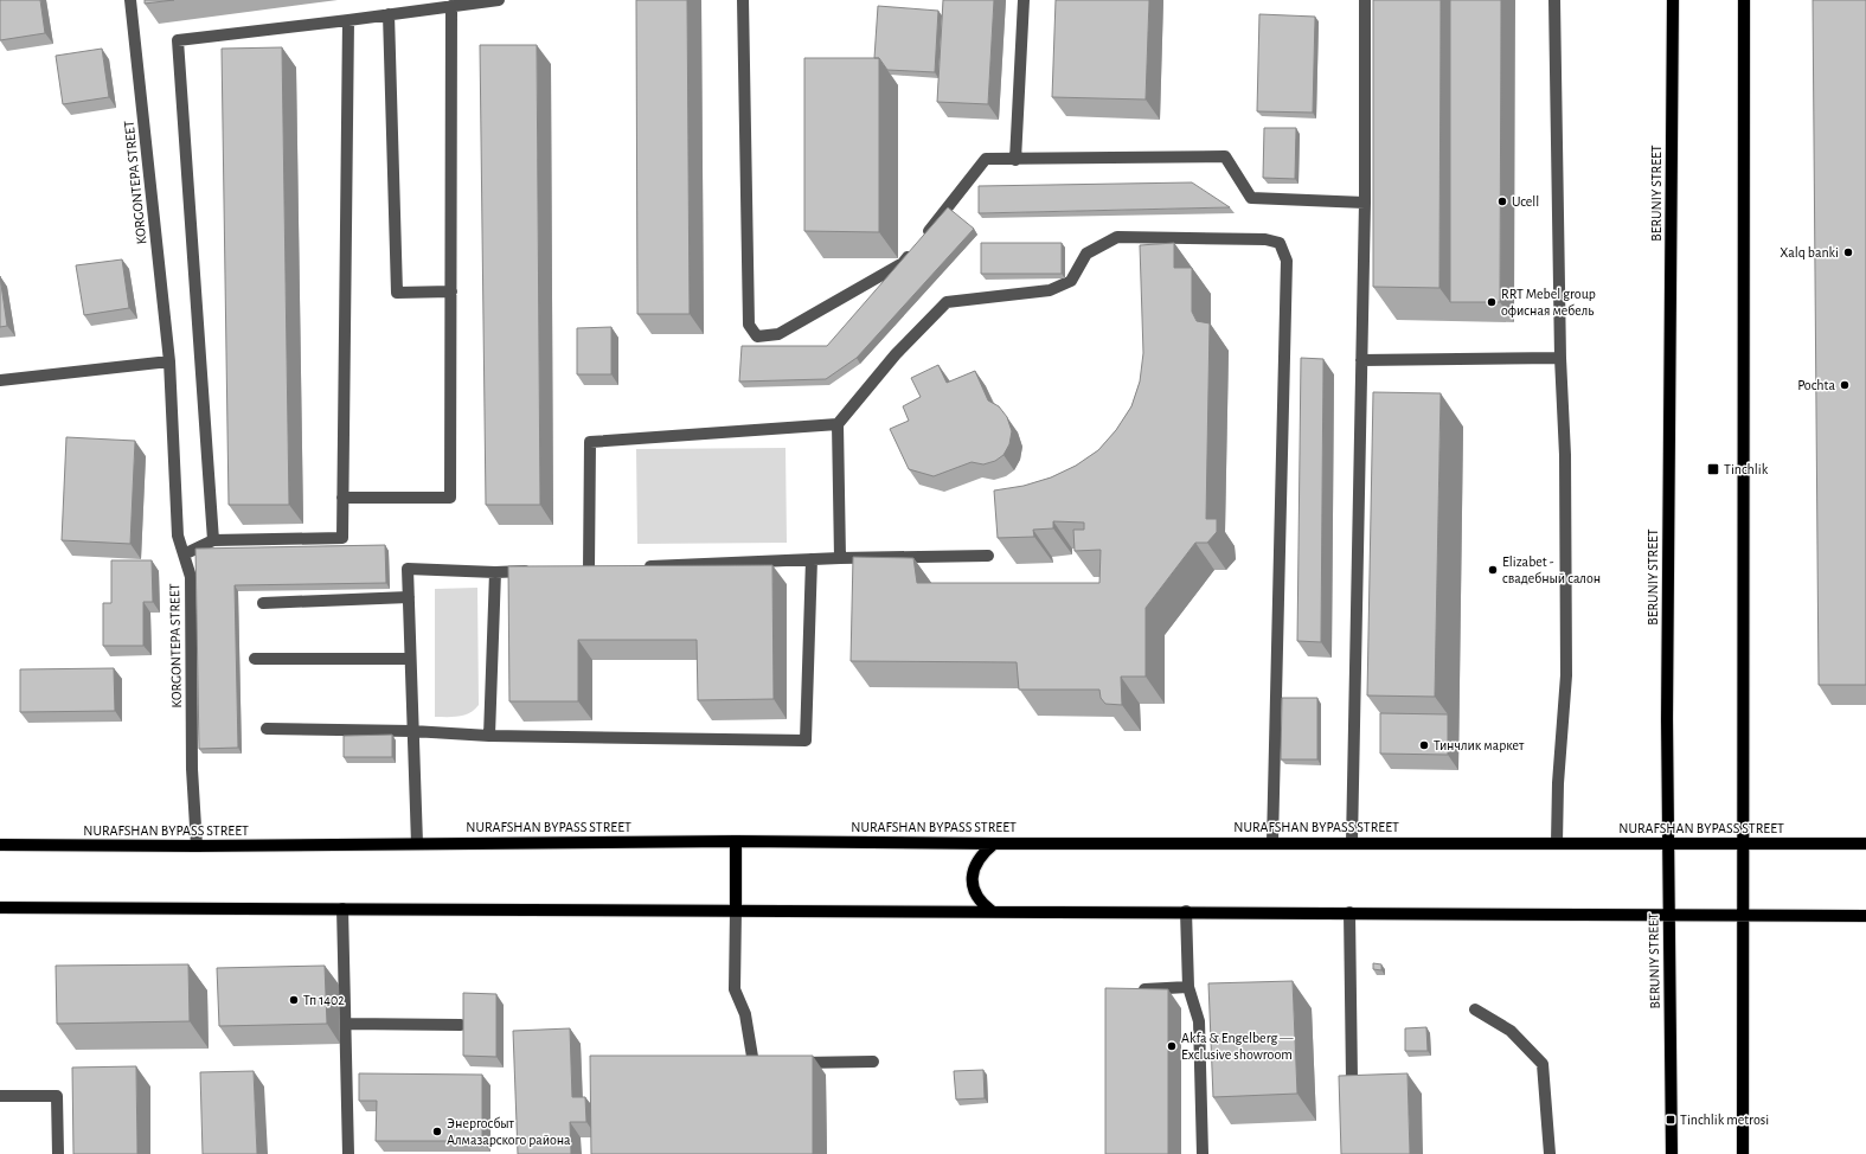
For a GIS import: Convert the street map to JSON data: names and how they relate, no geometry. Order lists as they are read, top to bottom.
{
  "streets": {
    "main road": ["BERUNIY STREET", "NURAFSHAN BYPASS STREET"],
    "street": ["KORGONTEPA STREET"]
  },
  "crossings": [
    ["KORGONTEPA STREET", "NURAFSHAN BYPASS STREET"],
    ["BERUNIY STREET", "NURAFSHAN BYPASS STREET"]
  ],
  "places": {
    "other": [
      "Ucell",
      "Xalq banki",
      "RRT Mebel group офисная мебель",
      "Pochta",
      "Elizabet - свадебный салон",
      "Тинчлик маркет",
      "Тп 1402",
      "Akfa & Engelberg — Exclusive showroom",
      "Энергосбыт Алмазарского района"
    ],
    "transit": ["Tinchlik", "Tinchlik metrosi"]
  }
}
